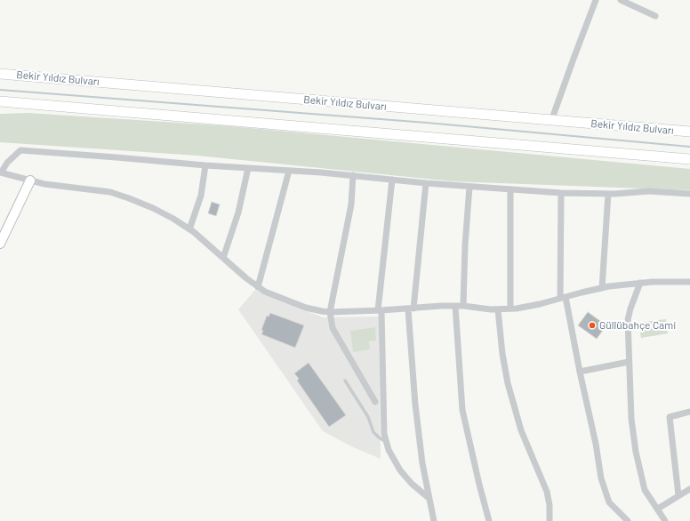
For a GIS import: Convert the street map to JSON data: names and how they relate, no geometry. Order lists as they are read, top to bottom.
{
  "streets": {
    "main road": ["Bekir Yıldız Bulvarı"]
  },
  "places": ["Güllübahçe Cami"]
}
